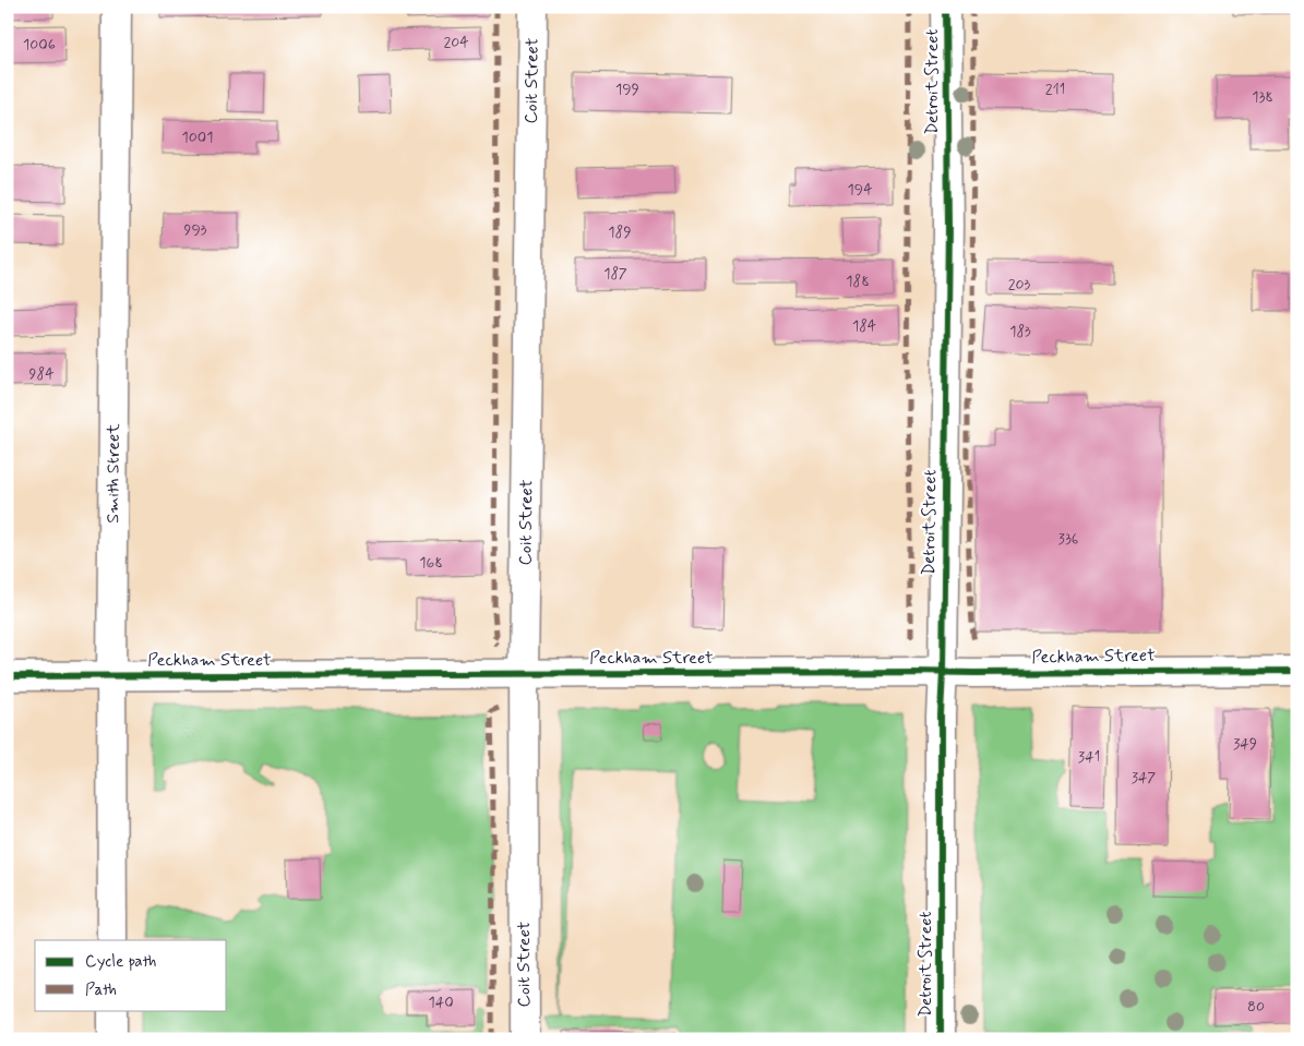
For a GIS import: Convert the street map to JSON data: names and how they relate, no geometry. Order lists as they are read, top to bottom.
{
  "streets": {
    "street": [
      "Coit Street",
      "Detroit Street",
      "Smith Street",
      "Peckham Street"
    ]
  },
  "crossings": [
    ["Coit Street", "Peckham Street"],
    ["Detroit Street", "Peckham Street"],
    ["Smith Street", "Peckham Street"]
  ],
  "house_numbers": [
    "204",
    "1006",
    "199",
    "211",
    "138",
    "1001",
    "194",
    "993",
    "189",
    "187",
    "188",
    "203",
    "184",
    "183",
    "984",
    "336",
    "168",
    "349",
    "341",
    "347",
    "140",
    "80"
  ],
  "legend": ["Cycle path", "Path"]
}
